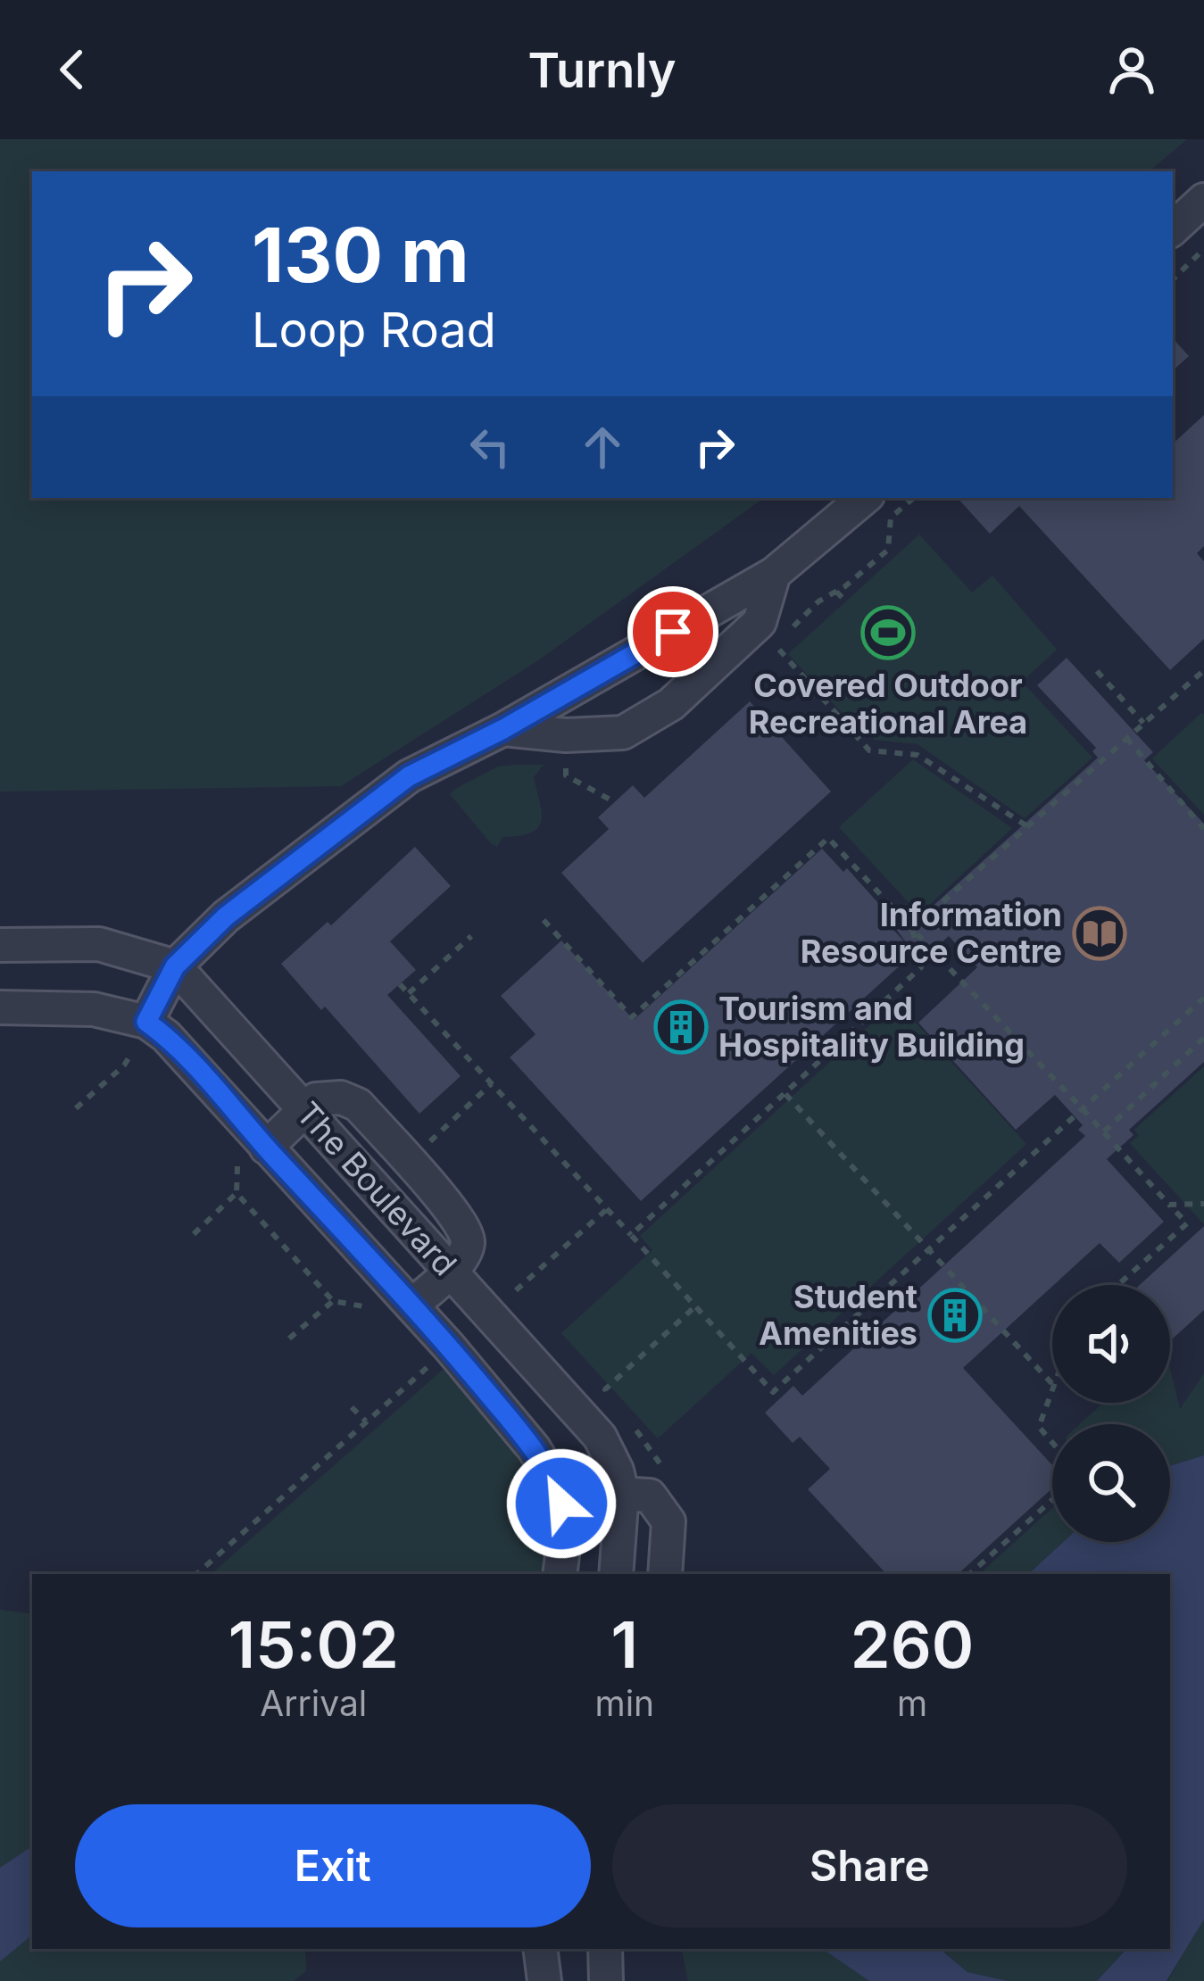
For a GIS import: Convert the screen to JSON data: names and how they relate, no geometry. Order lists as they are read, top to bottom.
{
  "streets": {
    "street": ["The Boulevard"]
  },
  "places": {
    "sports": ["Covered Outdoor Recreational Area"],
    "library": ["Information Resource Centre"],
    "building": ["Tourism and Hospitality Building", "Student Amenities"]
  },
  "page": {
    "header": "Turnly",
    "turn": ["130 m", "Loop Road"],
    "eta": [
      "15:02",
      "Arrival",
      "1",
      "min",
      "260",
      "m"
    ],
    "buttons": ["Exit", "Share"]
  }
}
